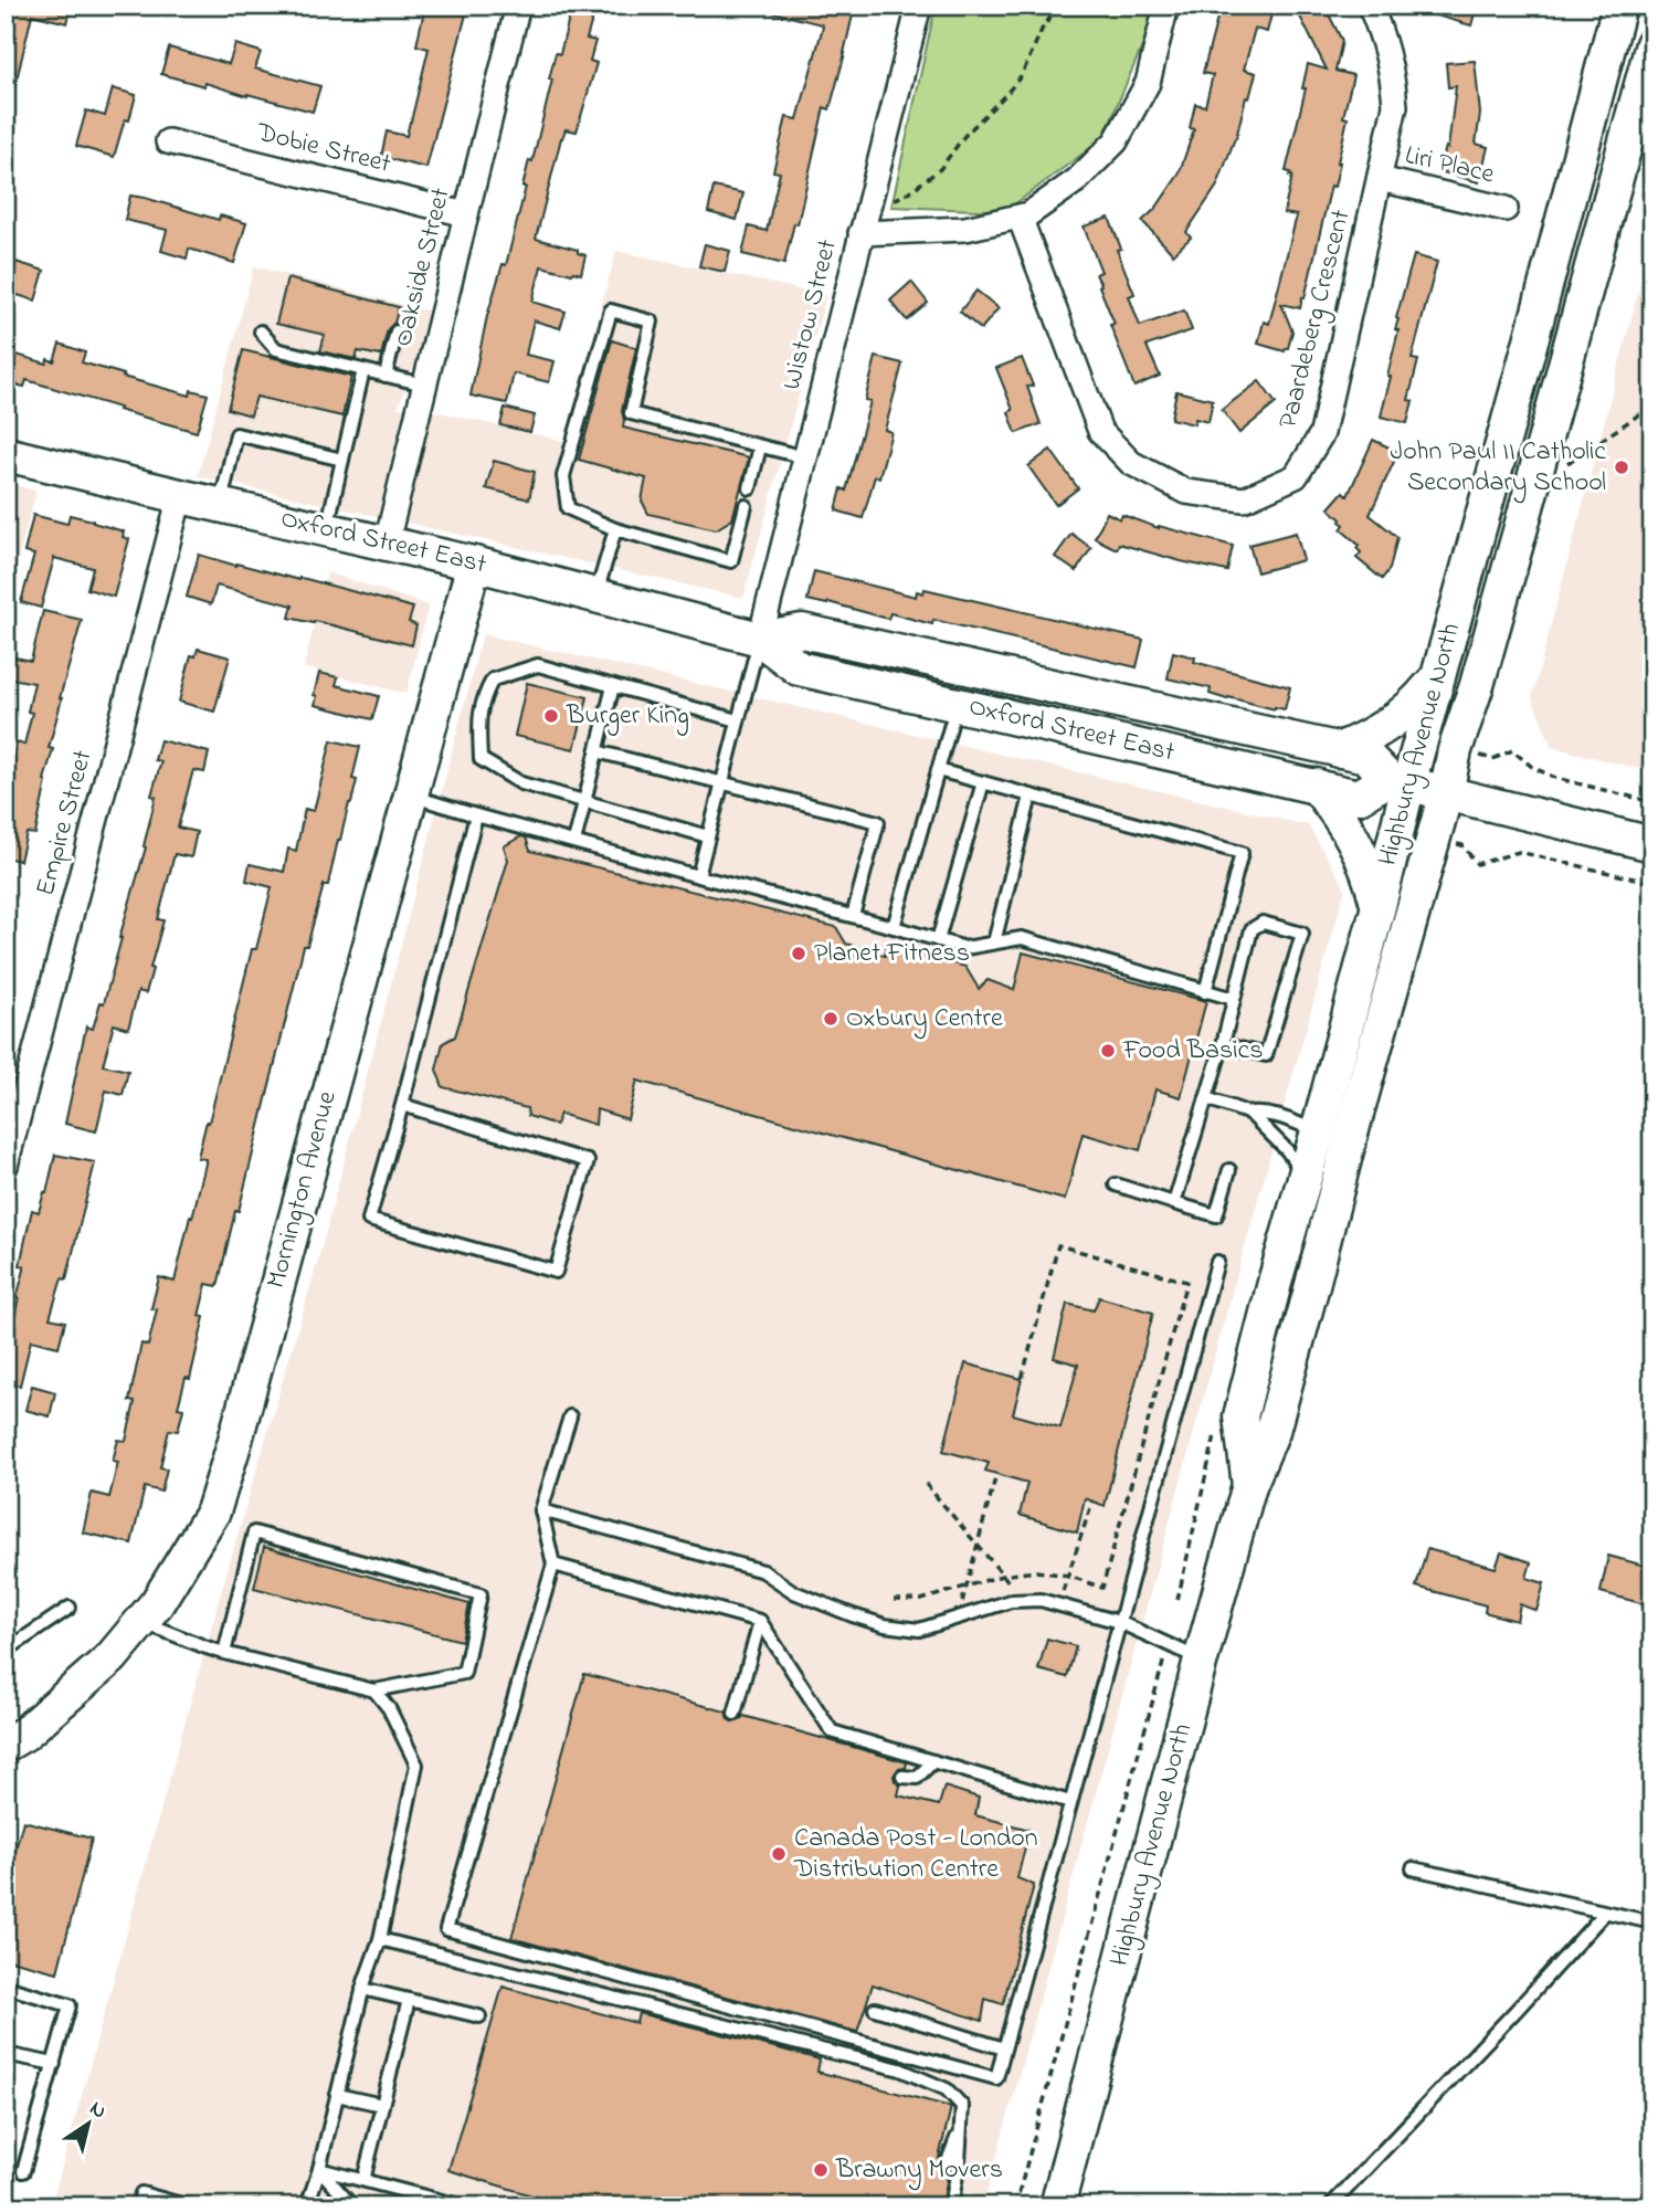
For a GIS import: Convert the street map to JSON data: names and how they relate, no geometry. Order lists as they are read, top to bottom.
{
  "streets": {
    "main road": ["Oxford Street East", "Highbury Avenue North", "Mornington Avenue"],
    "street": [
      "Dobie Street",
      "Liri Place",
      "Oakside Street",
      "Wistow Street",
      "Paardeberg Crescent",
      "Empire Street"
    ]
  },
  "crossings": [
    ["Dobie Street", "Oakside Street"],
    ["Liri Place", "Paardeberg Crescent"],
    ["Oakside Street", "Oxford Street East"],
    ["Wistow Street", "Oxford Street East"],
    ["Oxford Street East", "Highbury Avenue North"],
    ["Oxford Street East", "Empire Street"],
    ["Oxford Street East", "Mornington Avenue"]
  ],
  "places": [
    "John Paul II Catholic Secondary School",
    "Burger King",
    "Planet Fitness",
    "Oxbury Centre",
    "Food Basics",
    "Canada Post - London Distribution Centre",
    "Brawny Movers"
  ],
  "north": "top right"
}
